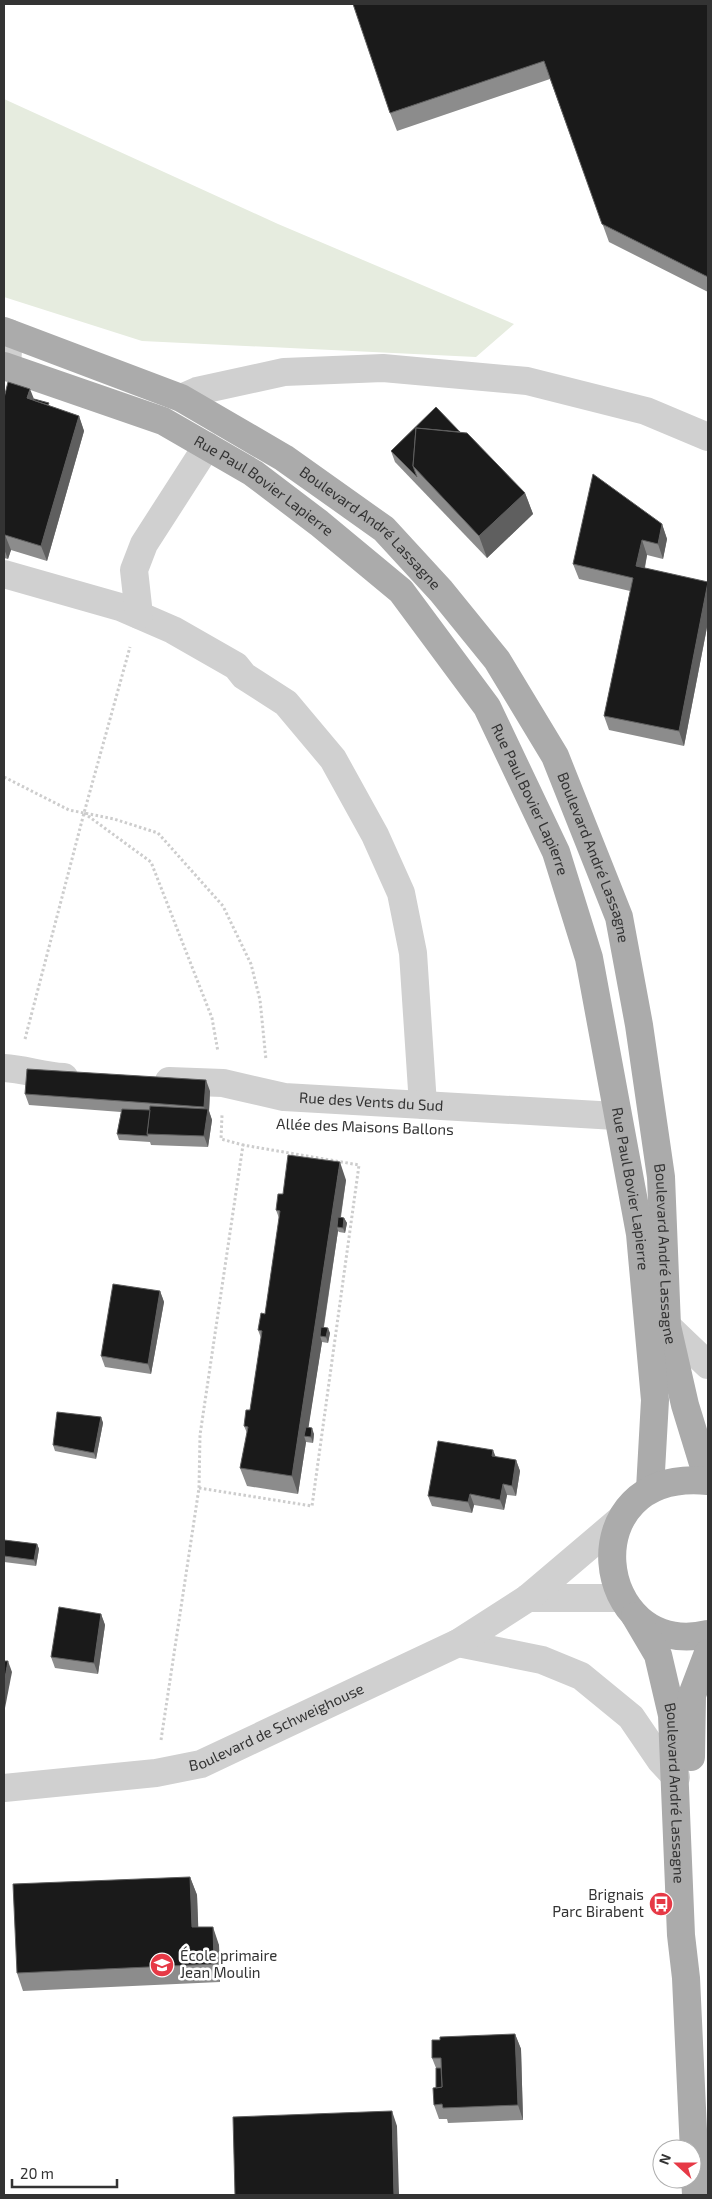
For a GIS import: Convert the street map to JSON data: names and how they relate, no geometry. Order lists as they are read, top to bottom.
{
  "streets": {
    "main road": ["Rue Paul Bovier Lapierre", "Boulevard André Lassagne"],
    "street": ["Rue des Vents du Sud", "Boulevard de Schweighouse"]
  },
  "crossings": [
    ["Rue Paul Bovier Lapierre", "Boulevard André Lassagne"],
    ["Rue Paul Bovier Lapierre", "Rue des Vents du Sud"],
    ["Boulevard André Lassagne", "Boulevard de Schweighouse"]
  ],
  "places": {
    "bus stop": ["Brignais Parc Birabent"],
    "school or university": ["École primaire Jean Moulin"]
  },
  "scale_bar": "20 m",
  "north": "left"
}
